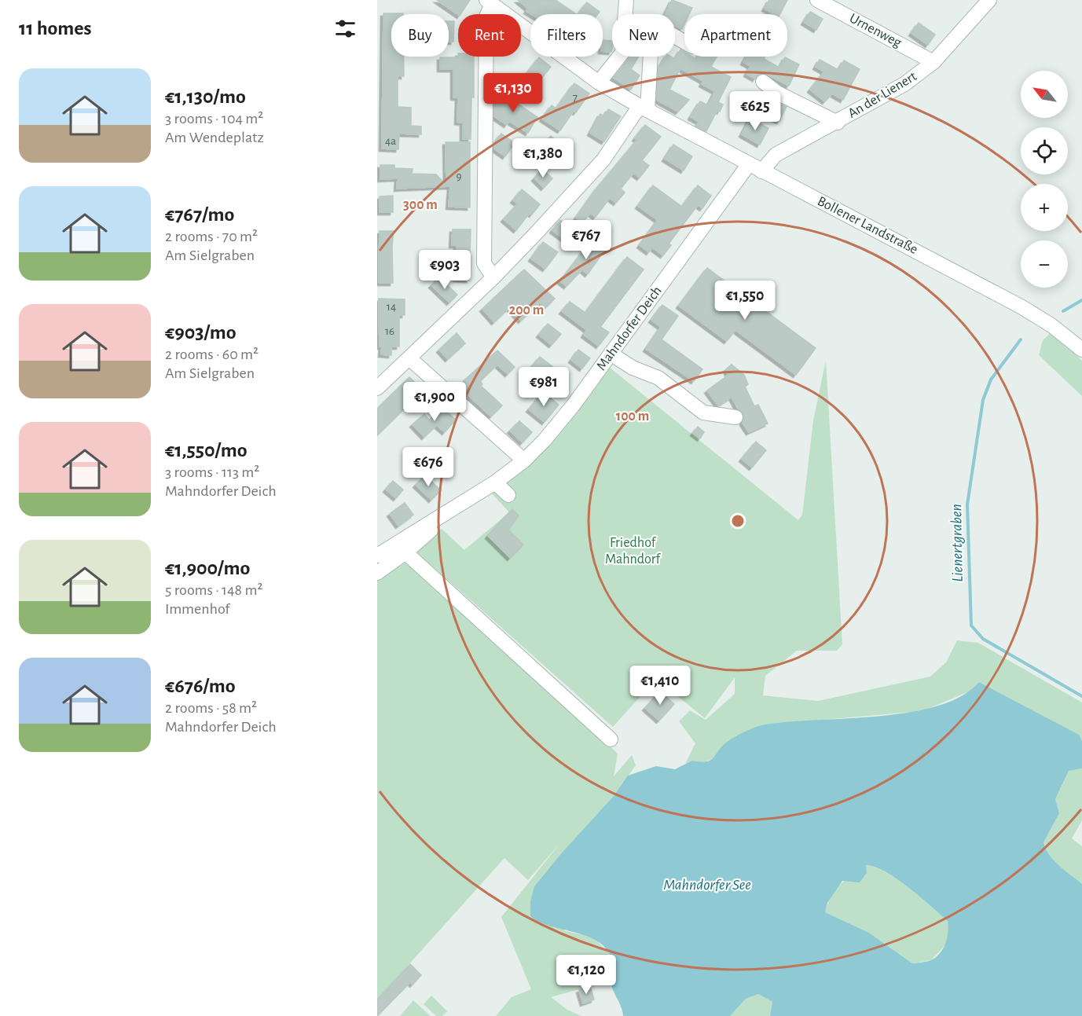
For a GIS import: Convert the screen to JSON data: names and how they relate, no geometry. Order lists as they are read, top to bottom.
{
  "streets": {
    "street": [
      "Urnenweg",
      "An der Lienert",
      "Bollener Landstraße",
      "Mahndorfer Deich"
    ]
  },
  "crossings": [
    ["Urnenweg", "An der Lienert"],
    ["An der Lienert", "Bollener Landstraße"],
    ["An der Lienert", "Mahndorfer Deich"],
    ["Bollener Landstraße", "Mahndorfer Deich"]
  ],
  "water": ["Lienertgraben", "Mahndorfer See"],
  "parks": ["Friedhof Mahndorf"],
  "house_numbers": [
    "7",
    "4a",
    "9",
    "14",
    "16"
  ],
  "north": "top left",
  "page": {
    "heading": "11 homes",
    "chip": [
      "Buy",
      "Rent",
      "Filters",
      "New",
      "Apartment"
    ],
    "list": [
      {
        "name": "€1,130/mo",
        "note": "3 rooms · 104 m² · Am Wendeplatz"
      },
      {
        "name": "€767/mo",
        "note": "2 rooms · 70 m² · Am Sielgraben"
      },
      {
        "name": "€903/mo",
        "note": "2 rooms · 60 m² · Am Sielgraben"
      },
      {
        "name": "€1,550/mo",
        "note": "3 rooms · 113 m² · Mahndorfer Deich"
      },
      {
        "name": "€1,900/mo",
        "note": "5 rooms · 148 m² · Immenhof"
      },
      {
        "name": "€676/mo",
        "note": "2 rooms · 58 m² · Mahndorfer Deich"
      }
    ],
    "map_buttons": ["+", "−"],
    "price": [
      "€1,130",
      "€625",
      "€1,380",
      "€767",
      "€903",
      "€1,550",
      "€981",
      "€1,900",
      "€676",
      "€1,410",
      "€1,120"
    ]
  },
  "rings": ["300 m", "200 m", "100 m"]
}
